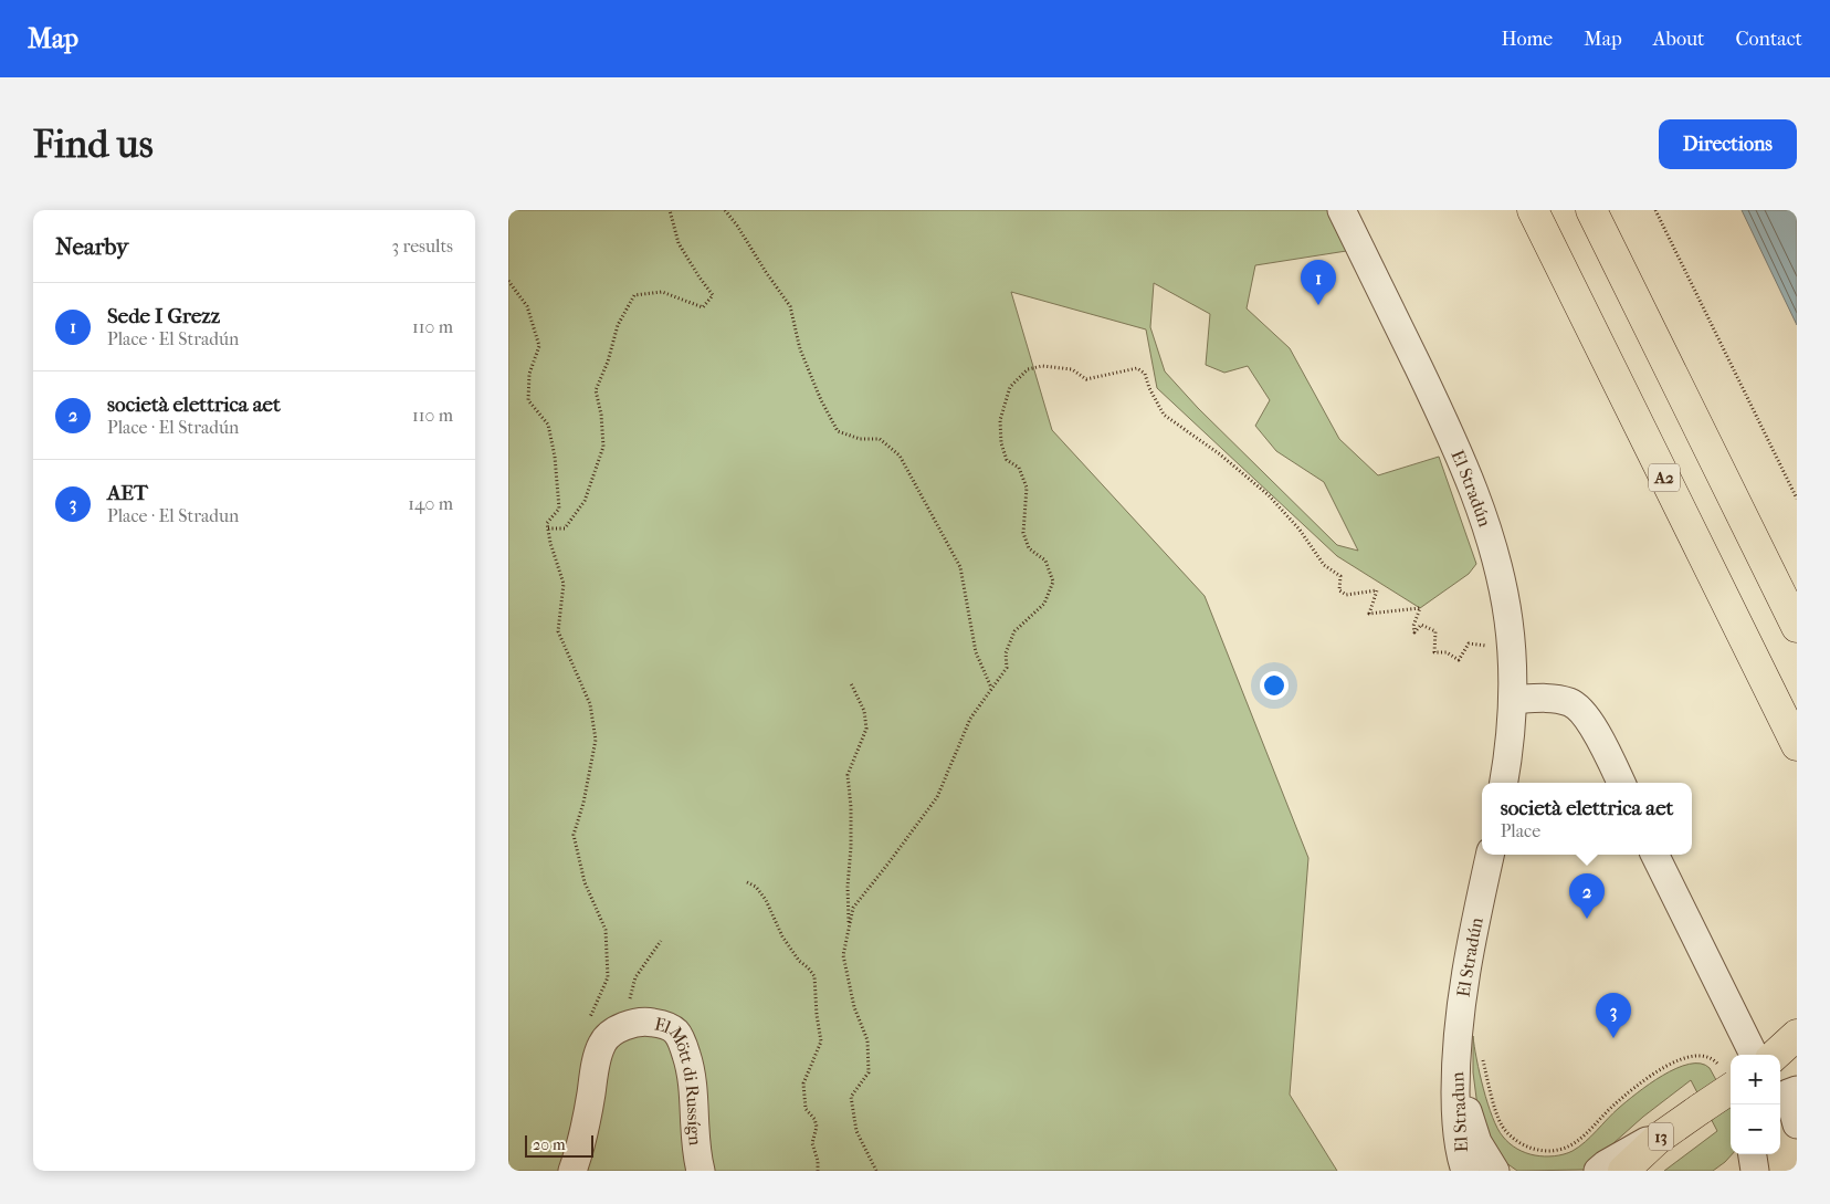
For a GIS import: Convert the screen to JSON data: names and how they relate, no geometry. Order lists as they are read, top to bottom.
{
  "streets": {
    "main road": ["A2", "13"],
    "street": ["El Stradún", "El Mött di Russígn", "El Stradun"]
  },
  "crossings": [
    ["El Stradún", "El Stradun"]
  ],
  "scale_bar": "20 m",
  "page": {
    "header": "Map",
    "nav": [
      "Home",
      "Map",
      "About",
      "Contact"
    ],
    "buttons": "Directions",
    "title": "Find us",
    "heading": ["Nearby", "3 results"],
    "pins": ["1", "2", "3"],
    "list": [
      {
        "mark": "1",
        "name": "Sede I Grezz",
        "note": "Place · El Stradún",
        "value": "110 m"
      },
      {
        "mark": "2",
        "name": "società elettrica aet",
        "note": "Place · El Stradún",
        "value": "110 m"
      },
      {
        "mark": "3",
        "name": "AET",
        "note": "Place · El Stradun",
        "value": "140 m"
      }
    ],
    "popup": ["società elettrica aet", "Place"],
    "map_buttons": ["+", "−"],
    "scale": "20 m"
  }
}
